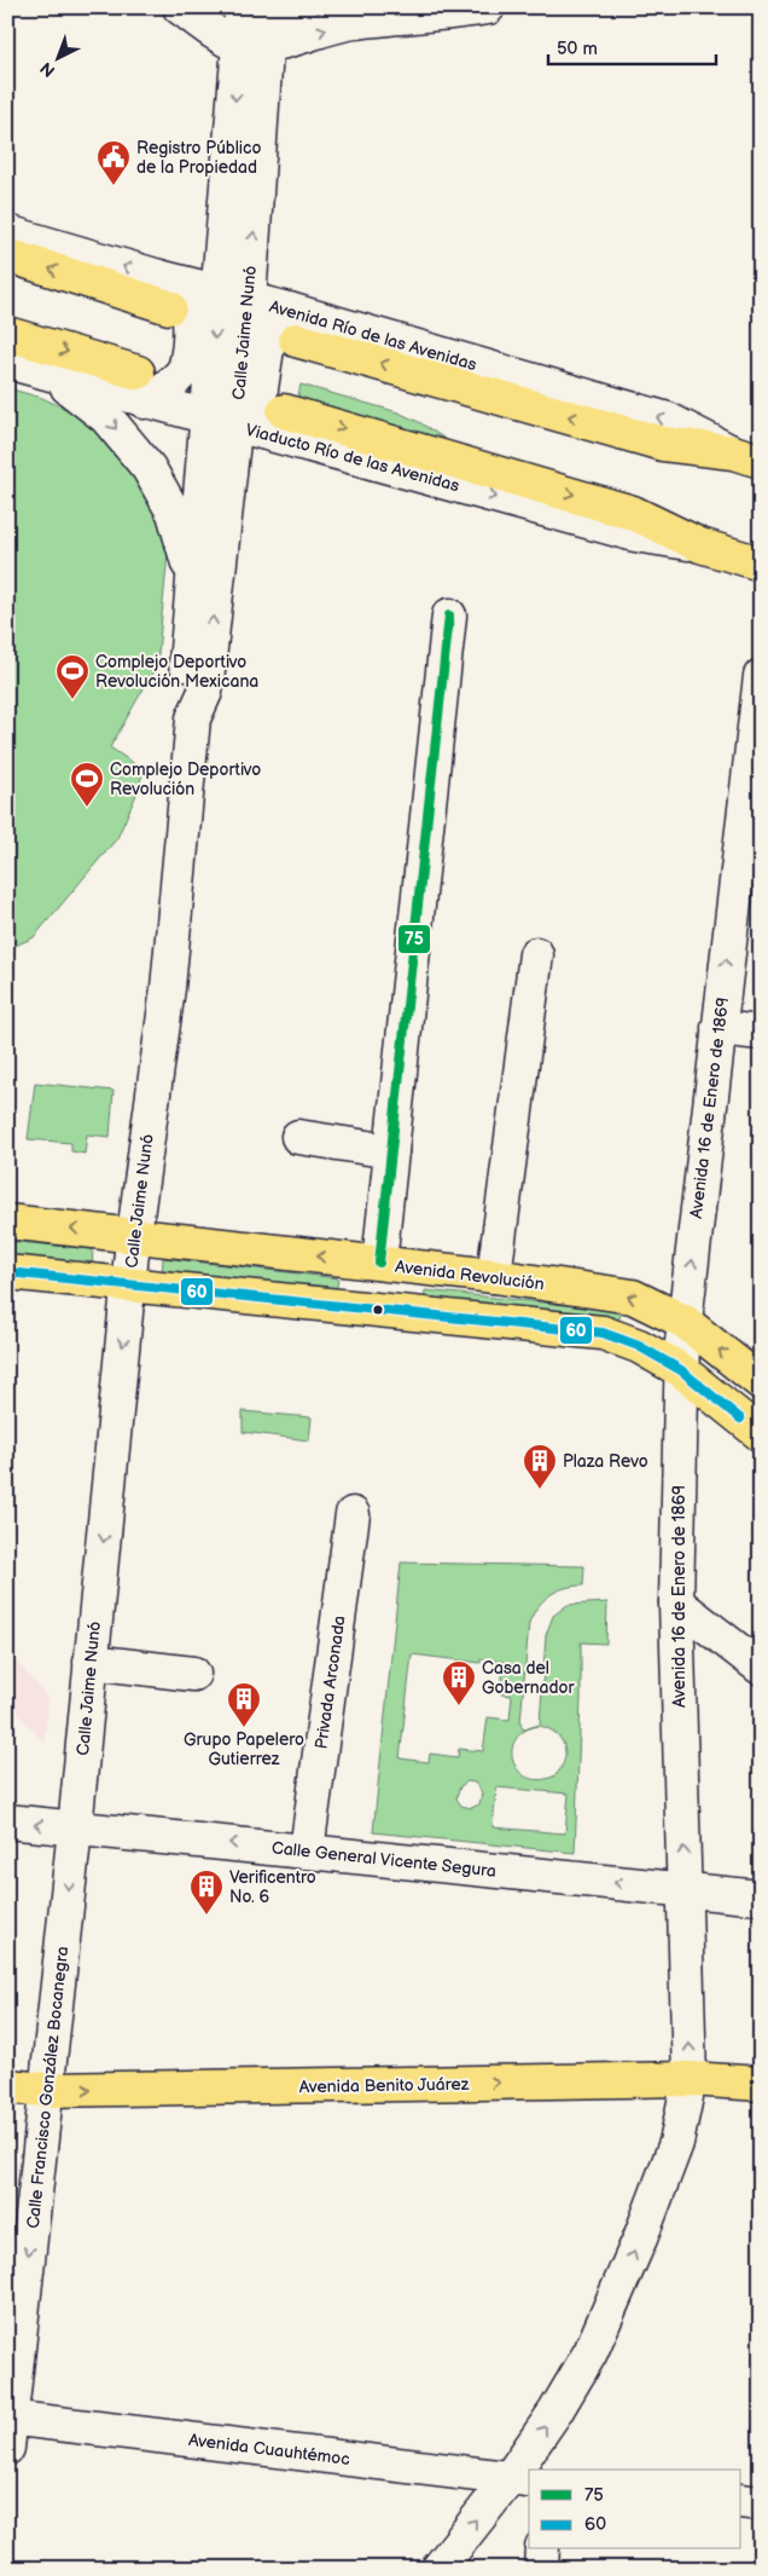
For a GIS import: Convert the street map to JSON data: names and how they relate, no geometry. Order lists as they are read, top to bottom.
{
  "streets": {
    "main road": ["Viaducto Río de las Avenidas", "Avenida Revolución", "Avenida Benito Juárez"],
    "street": [
      "Calle Jaime Nunó",
      "Avenida Río de las Avenidas",
      "Avenida 16 de Enero de 1869",
      "Privada Arconada",
      "Calle General Vicente Segura",
      "Calle Francisco González Bocanegra",
      "Avenida Cuauhtémoc"
    ]
  },
  "crossings": [
    ["Calle Jaime Nunó", "Avenida Río de las Avenidas"],
    ["Calle Jaime Nunó", "Viaducto Río de las Avenidas"],
    ["Calle Jaime Nunó", "Avenida Revolución"],
    ["Calle Jaime Nunó", "Calle General Vicente Segura"],
    ["Calle Jaime Nunó", "Calle Francisco González Bocanegra"],
    ["Avenida 16 de Enero de 1869", "Avenida Revolución"],
    ["Avenida 16 de Enero de 1869", "Calle General Vicente Segura"],
    ["Avenida 16 de Enero de 1869", "Avenida Benito Juárez"],
    ["Avenida 16 de Enero de 1869", "Avenida Cuauhtémoc"],
    ["Privada Arconada", "Calle General Vicente Segura"],
    ["Calle General Vicente Segura", "Calle Francisco González Bocanegra"],
    ["Avenida Benito Juárez", "Calle Francisco González Bocanegra"],
    ["Calle Francisco González Bocanegra", "Avenida Cuauhtémoc"]
  ],
  "one_way": [
    "Avenida 16 de Enero de 1869",
    "Calle General Vicente Segura",
    "Avenida Benito Juárez",
    "Calle Francisco González Bocanegra"
  ],
  "places": {
    "public building": ["Registro Público de la Propiedad"],
    "sports": ["Complejo Deportivo Revolución Mexicana", "Complejo Deportivo Revolución"],
    "building": [
      "Plaza Revo",
      "Casa del Gobernador",
      "Grupo Papelero Gutierrez",
      "Verificentro No. 6"
    ]
  },
  "lines": ["transit line 75", "transit line 60"],
  "legend": ["75", "60"],
  "scale_bar": "50 m",
  "north": "bottom left"
}
